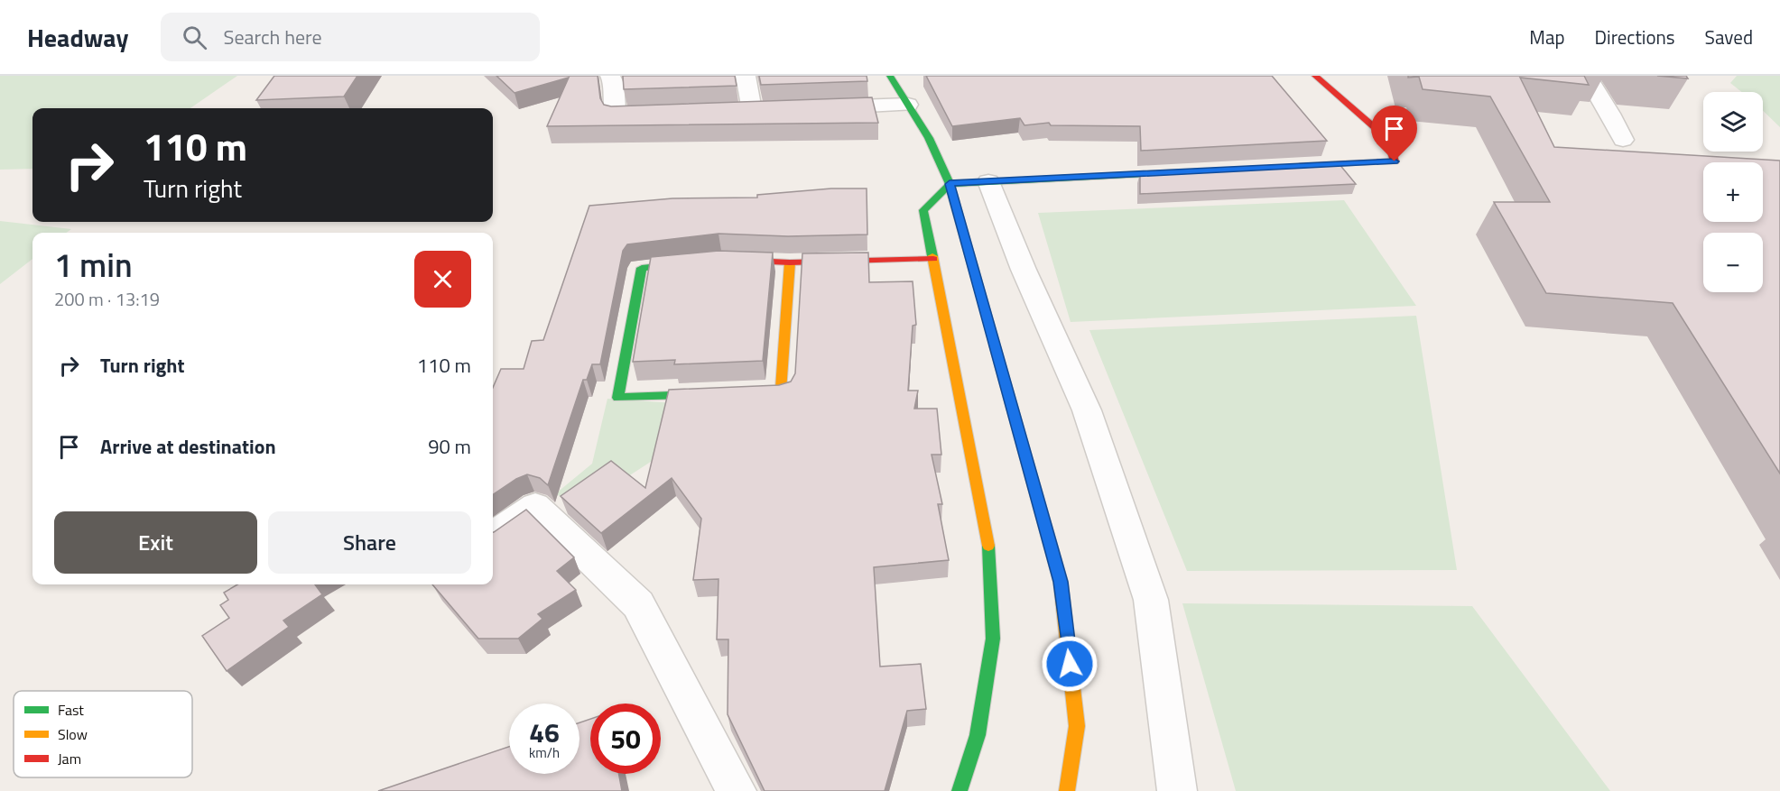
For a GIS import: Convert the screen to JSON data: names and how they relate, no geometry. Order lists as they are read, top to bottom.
{
  "legend": ["Fast", "Slow", "Jam"],
  "page": {
    "header": "Headway",
    "search": "Search here",
    "nav": ["Map", "Directions", "Saved"],
    "map_buttons": ["+", "−"],
    "turn": ["110 m", "Turn right"],
    "heading": ["1 min", "200 m · 13:19"],
    "list": [
      {
        "name": "Turn right",
        "value": "110 m"
      },
      {
        "name": "Arrive at destination",
        "value": "90 m"
      }
    ],
    "buttons": ["Exit", "Share"],
    "speed": "46 km/h",
    "limit": "50"
  }
}
